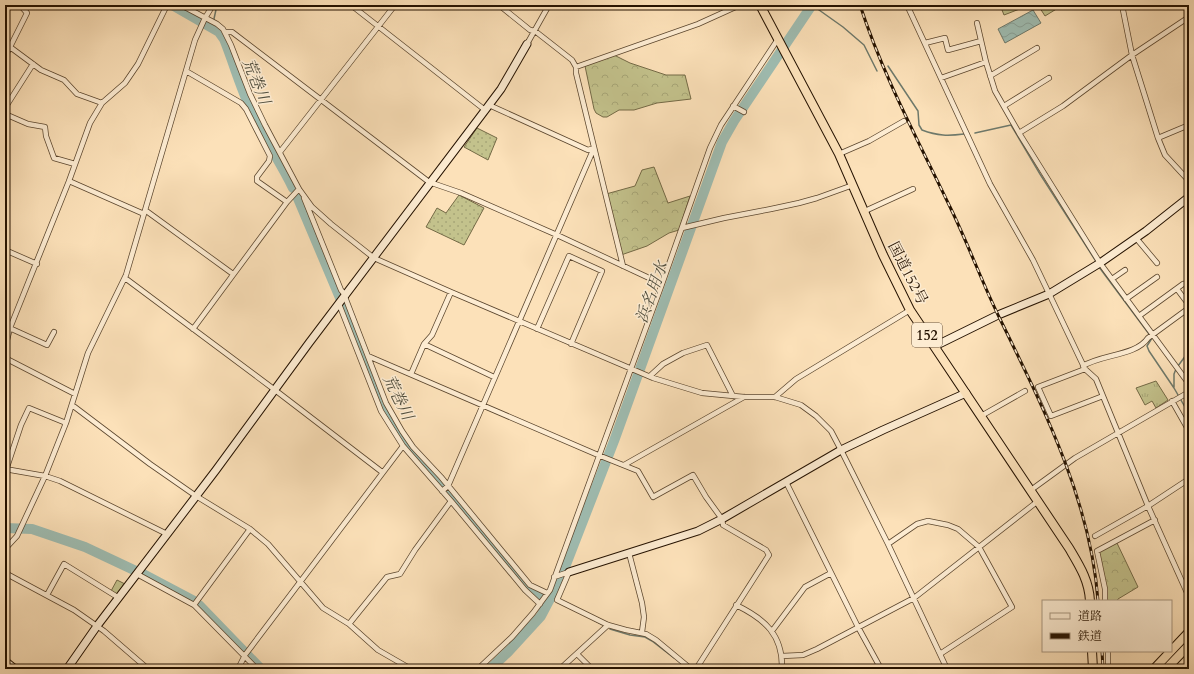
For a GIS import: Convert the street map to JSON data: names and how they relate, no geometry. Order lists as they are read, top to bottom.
{
  "streets": {
    "highway": ["国道152号", "152"]
  },
  "water": ["荒巻川", "浜名用水"],
  "legend": ["道路", "鉄道"]
}
